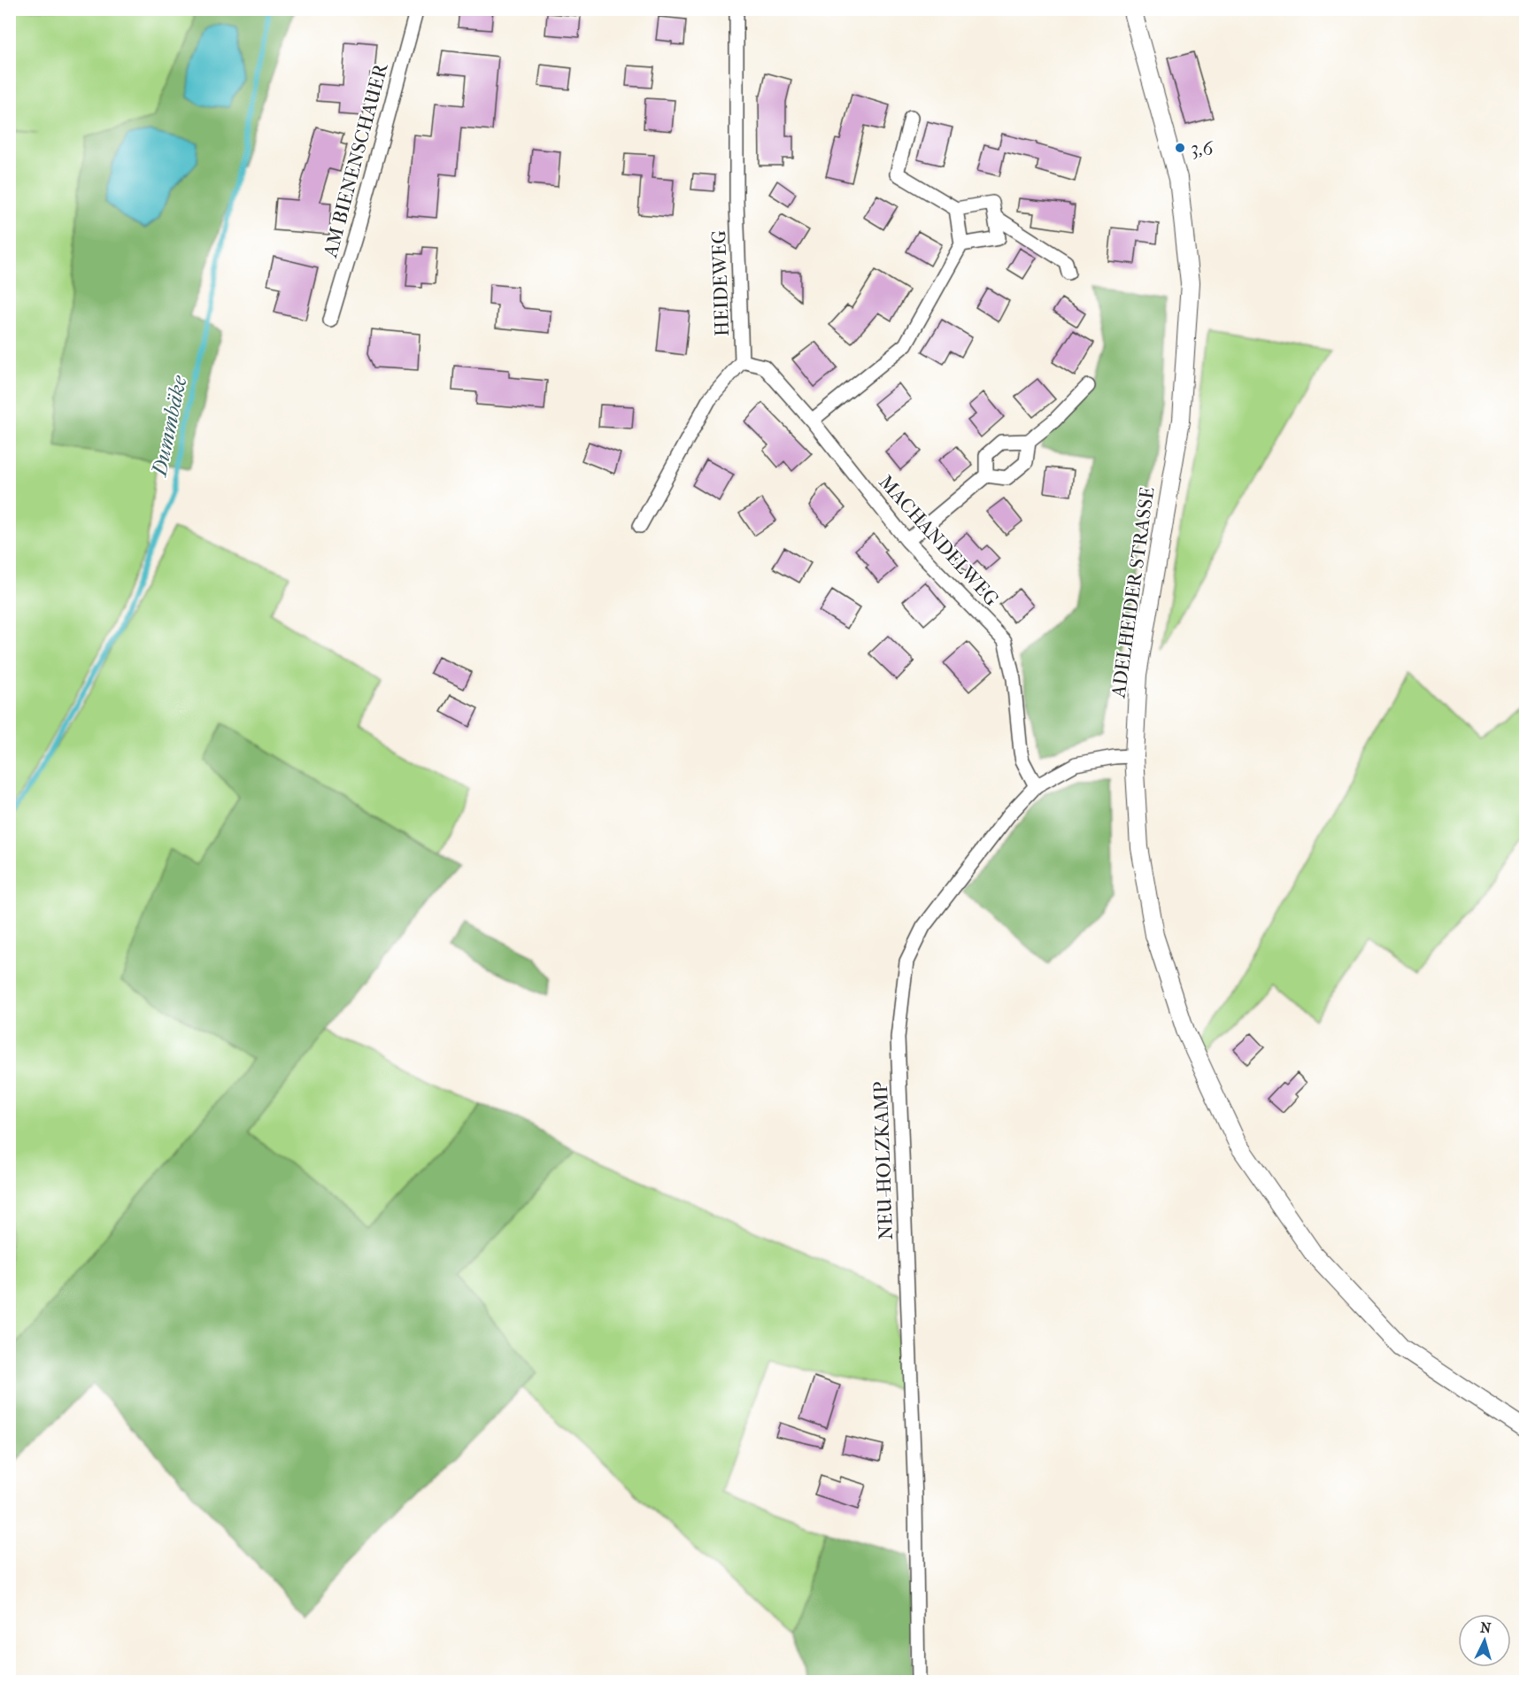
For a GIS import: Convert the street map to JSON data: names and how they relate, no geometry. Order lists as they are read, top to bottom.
{
  "streets": {
    "street": [
      "AM BIENENSCHAUER",
      "HEIDEWEG",
      "MACHANDELWEG",
      "ADELHEIDER STRASSE",
      "NEU-HOLZKAMP"
    ]
  },
  "crossings": [
    ["HEIDEWEG", "MACHANDELWEG"],
    ["MACHANDELWEG", "NEU-HOLZKAMP"],
    ["ADELHEIDER STRASSE", "NEU-HOLZKAMP"]
  ],
  "water": ["Dummbäke"],
  "places": ["3,6"],
  "north": "top"
}
